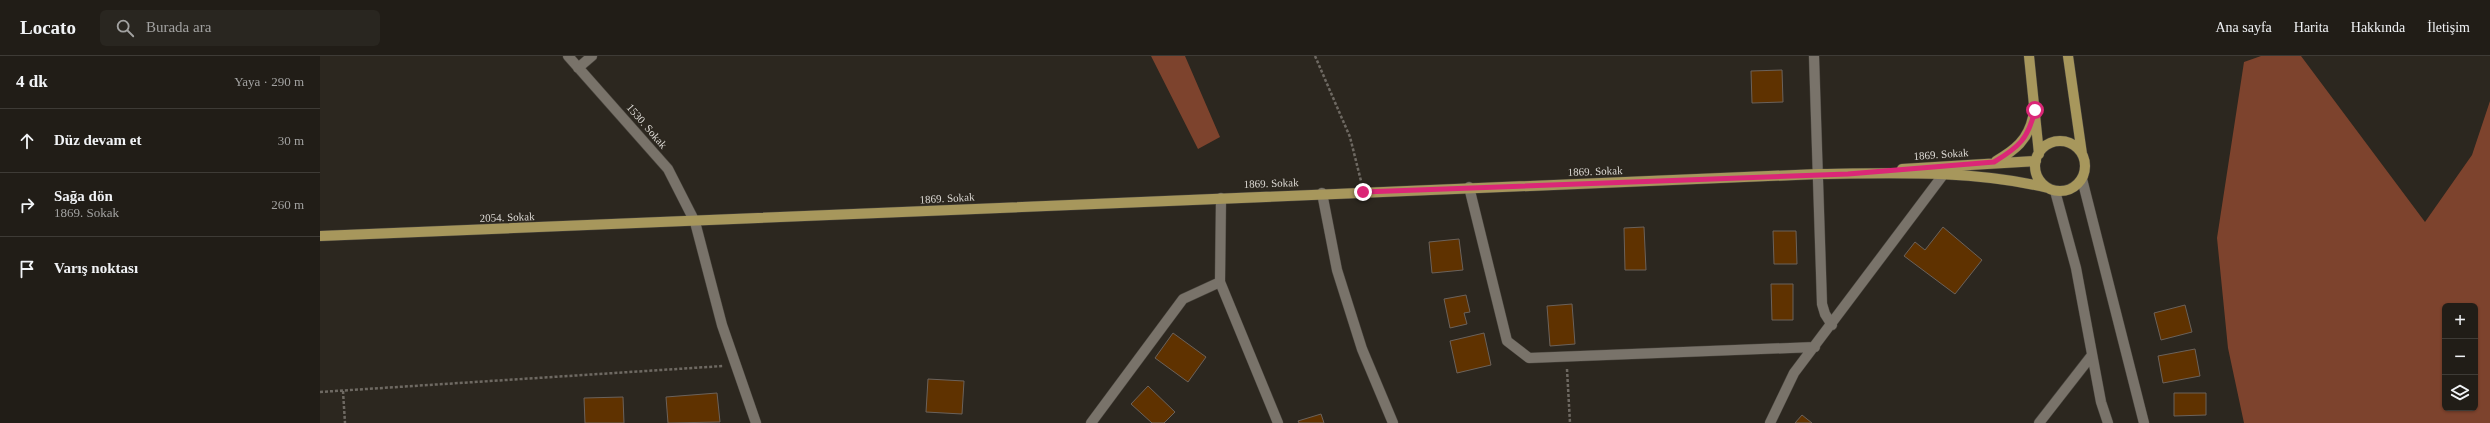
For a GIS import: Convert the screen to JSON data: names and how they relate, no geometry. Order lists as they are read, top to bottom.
{
  "streets": {
    "main road": ["1869. Sokak", "2054. Sokak"],
    "street": ["1530. Sokak"]
  },
  "crossings": [
    ["1530. Sokak", "1869. Sokak"],
    ["1530. Sokak", "2054. Sokak"],
    ["1869. Sokak", "2054. Sokak"]
  ],
  "page": {
    "header": "Locato",
    "search": "Burada ara",
    "nav": [
      "Ana sayfa",
      "Harita",
      "Hakkında",
      "İletişim"
    ],
    "heading": ["4 dk", "Yaya · 290 m"],
    "list": [
      ["Düz devam et", "30 m"],
      ["Sağa dön", "1869. Sokak", "260 m"],
      "Varış noktası"
    ],
    "map_buttons": ["+", "−"]
  }
}
